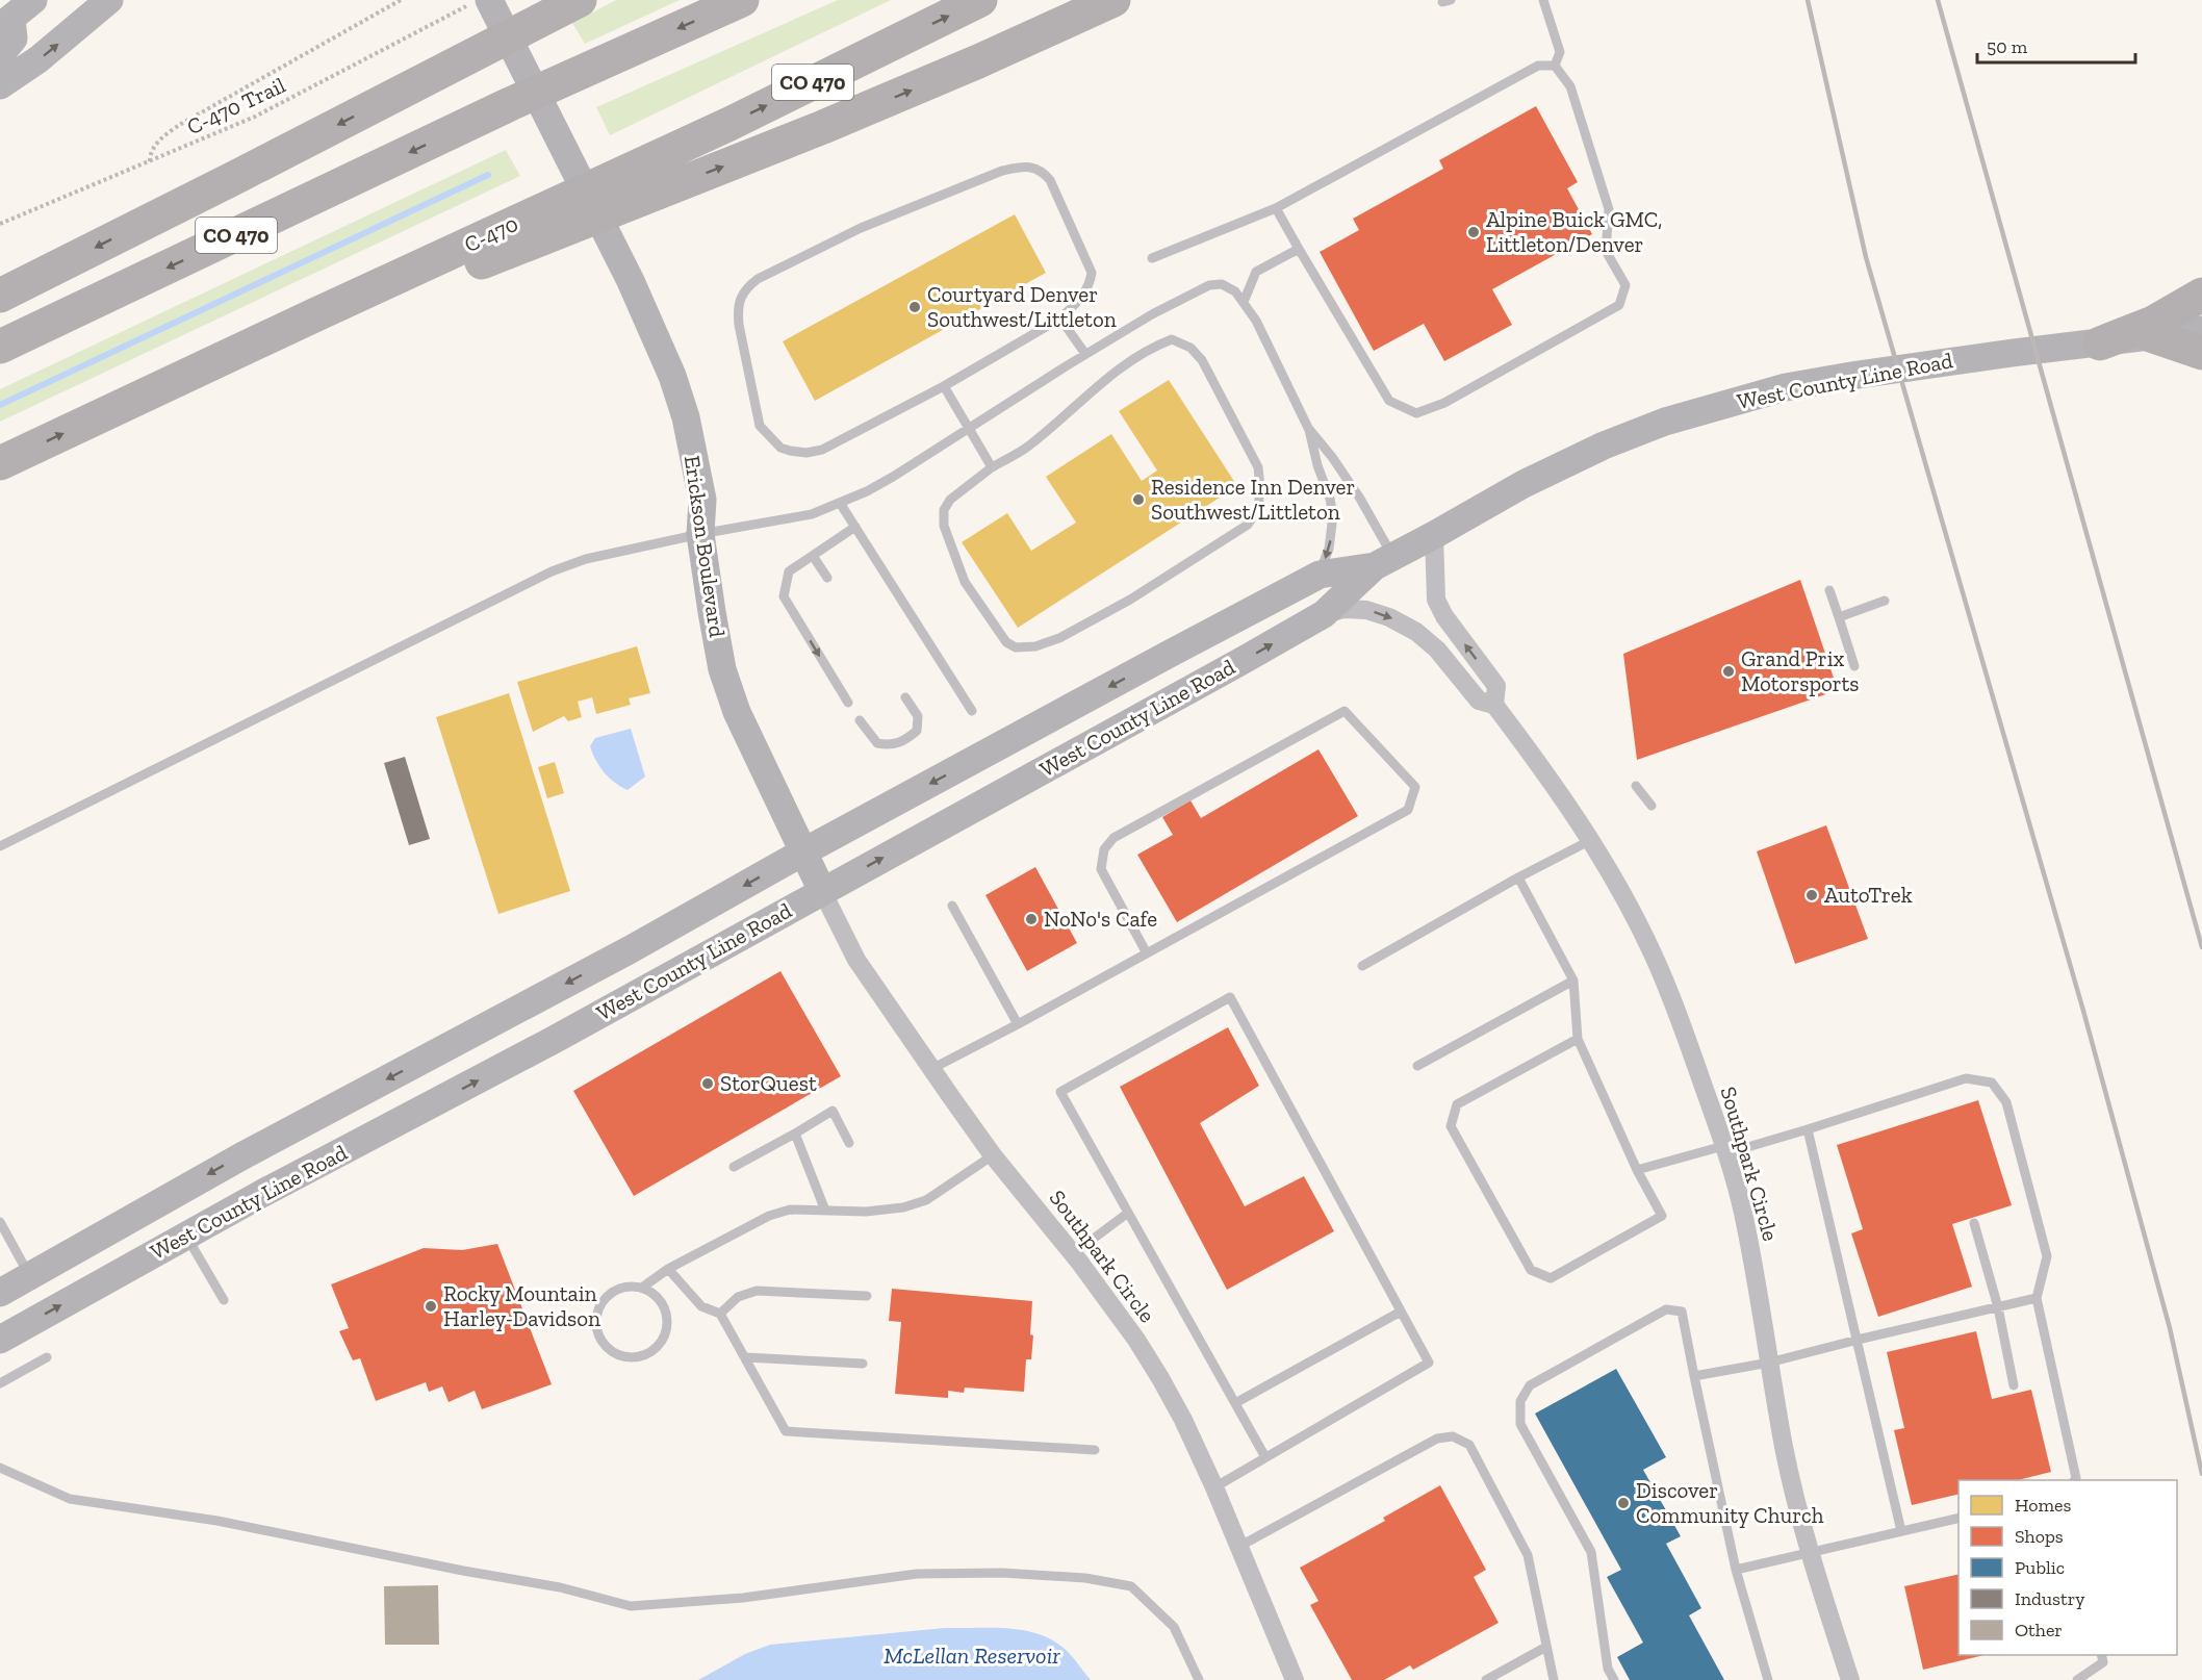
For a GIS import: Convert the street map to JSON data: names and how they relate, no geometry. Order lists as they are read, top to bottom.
{
  "streets": {
    "highway": ["CO 470"],
    "main road": ["West County Line Road", "Erickson Boulevard"],
    "street": ["Southpark Circle"],
    "path": ["C-470 Trail"]
  },
  "crossings": [
    ["C-470 Trail", "Erickson Boulevard"],
    ["West County Line Road", "Erickson Boulevard"],
    ["West County Line Road", "Southpark Circle"],
    ["Erickson Boulevard", "Southpark Circle"]
  ],
  "water": ["McLellan Reservoir"],
  "places": [
    "Alpine Buick GMC, Littleton/Denver",
    "Courtyard Denver Southwest/Littleton",
    "Residence Inn Denver Southwest/Littleton",
    "Grand Prix Motorsports",
    "AutoTrek",
    "NoNo's Cafe",
    "StorQuest",
    "Rocky Mountain Harley-Davidson",
    "Discover Community Church"
  ],
  "legend": [
    "Homes",
    "Shops",
    "Public",
    "Industry",
    "Other"
  ],
  "scale_bar": "50 m"
}
